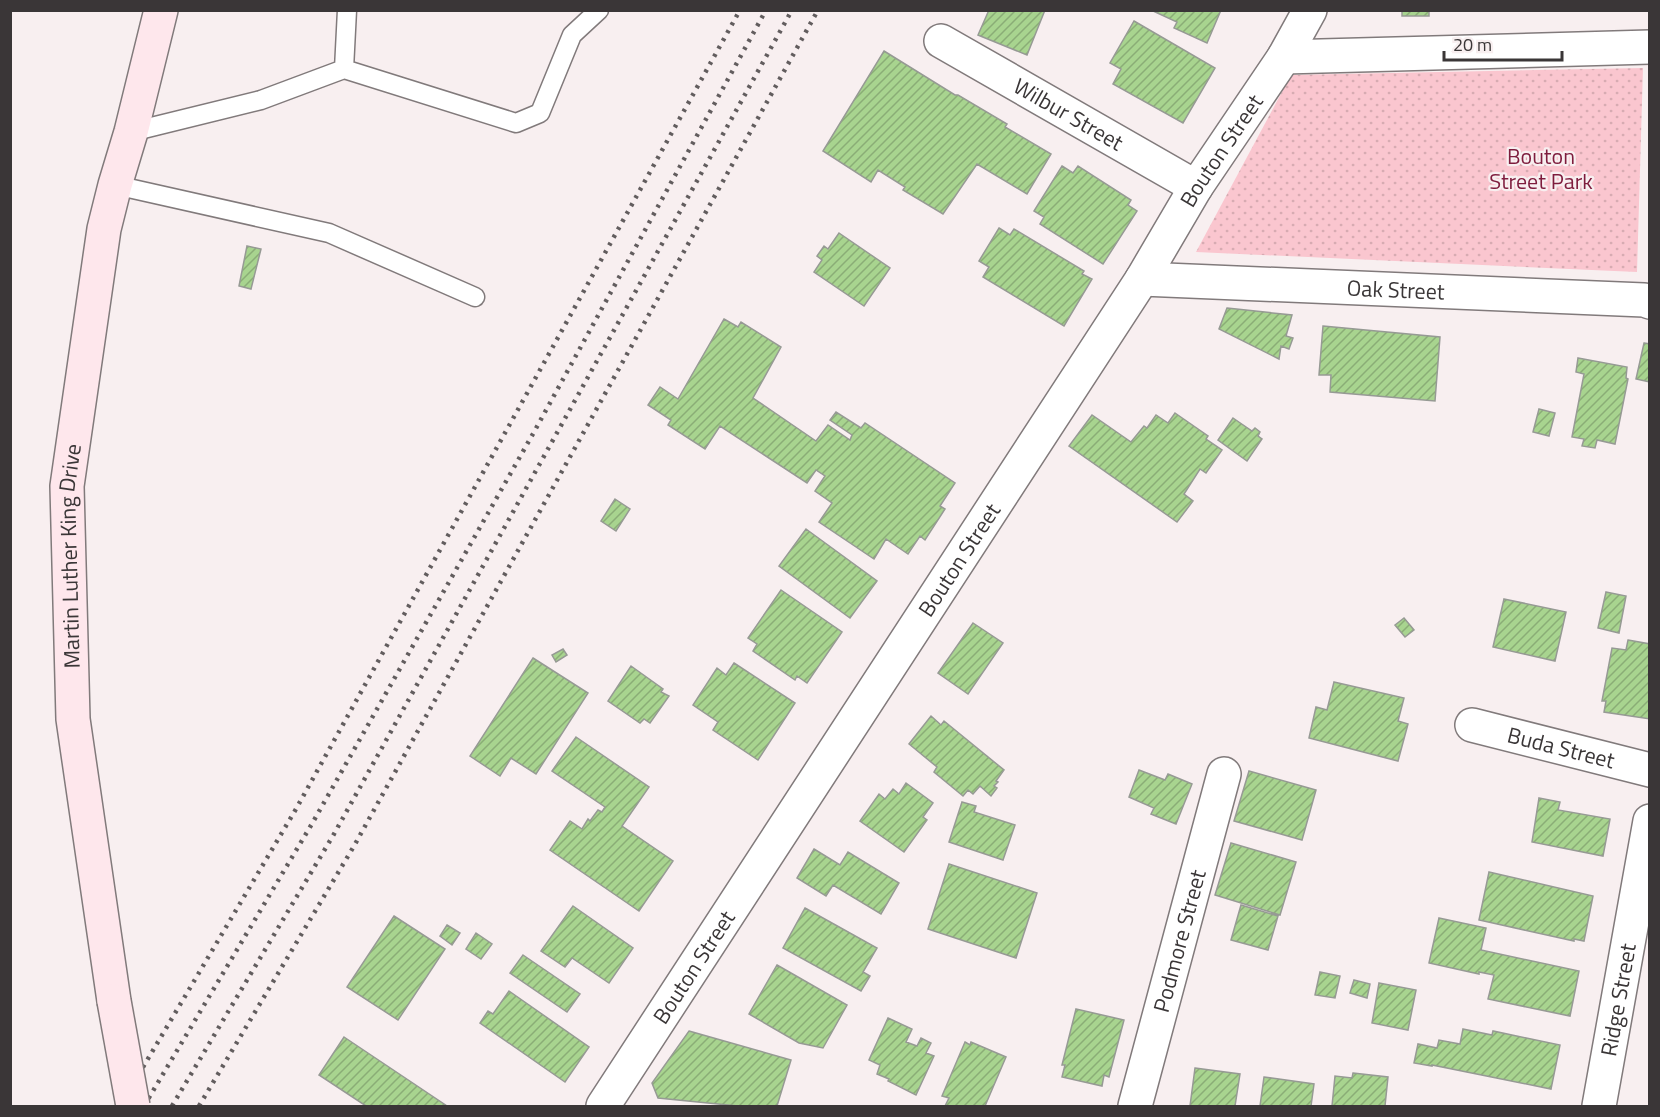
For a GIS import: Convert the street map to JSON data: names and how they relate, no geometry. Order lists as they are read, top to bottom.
{
  "streets": {
    "main road": ["Martin Luther King Drive"],
    "street": [
      "Wilbur Street",
      "Bouton Street",
      "Oak Street",
      "Buda Street",
      "Podmore Street",
      "Ridge Street"
    ]
  },
  "crossings": [
    ["Wilbur Street", "Bouton Street"],
    ["Bouton Street", "Oak Street"]
  ],
  "parks": ["Bouton Street Park"],
  "scale_bar": "20 m"
}
